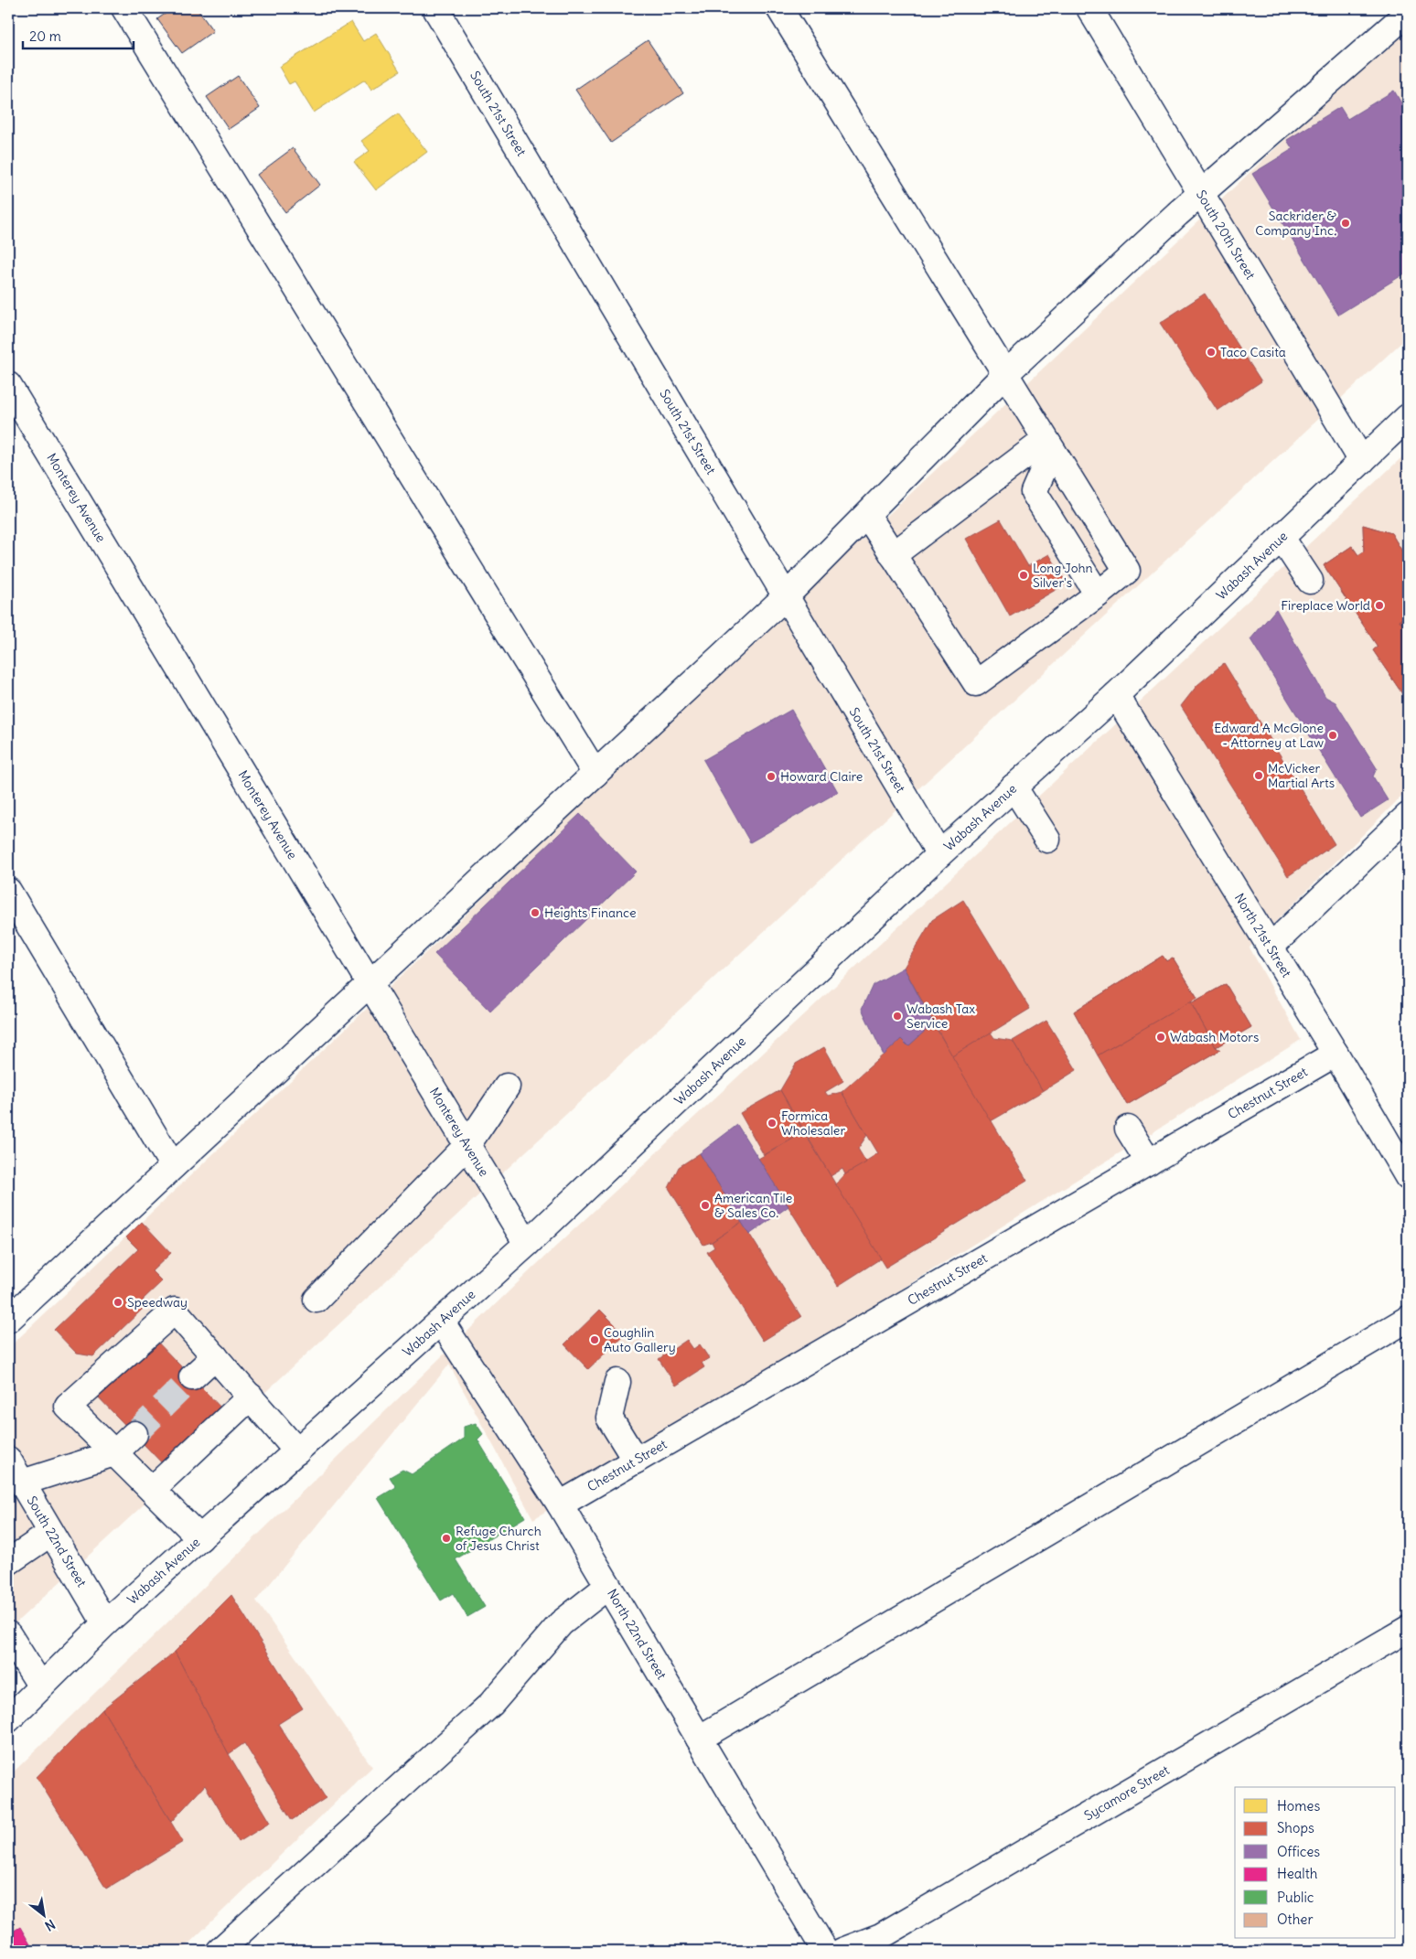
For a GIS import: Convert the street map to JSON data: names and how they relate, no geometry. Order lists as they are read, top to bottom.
{
  "streets": {
    "street": [
      "South 21st Street",
      "South 20th Street",
      "Monterey Avenue",
      "Wabash Avenue",
      "North 21st Street",
      "Chestnut Street",
      "South 22nd Street",
      "North 22nd Street",
      "Sycamore Street"
    ]
  },
  "crossings": [
    ["South 21st Street", "Wabash Avenue"],
    ["South 20th Street", "Wabash Avenue"],
    ["Monterey Avenue", "Wabash Avenue"],
    ["Wabash Avenue", "North 21st Street"],
    ["Wabash Avenue", "South 22nd Street"],
    ["Wabash Avenue", "North 22nd Street"],
    ["North 21st Street", "Chestnut Street"],
    ["Chestnut Street", "North 22nd Street"]
  ],
  "places": [
    "Sackrider & Company Inc.",
    "Taco Casita",
    "Long John Silver's",
    "Fireplace World",
    "Edward A McGlone - Attorney at Law",
    "McVicker Martial Arts",
    "Howard Claire",
    "Heights Finance",
    "Wabash Tax Service",
    "Wabash Motors",
    "Formica Wholesaler",
    "American Tile & Sales Co.",
    "Speedway",
    "Coughlin Auto Gallery",
    "Refuge Church of Jesus Christ"
  ],
  "legend": [
    "Homes",
    "Shops",
    "Offices",
    "Health",
    "Public",
    "Other"
  ],
  "scale_bar": "20 m",
  "north": "bottom right"
}
